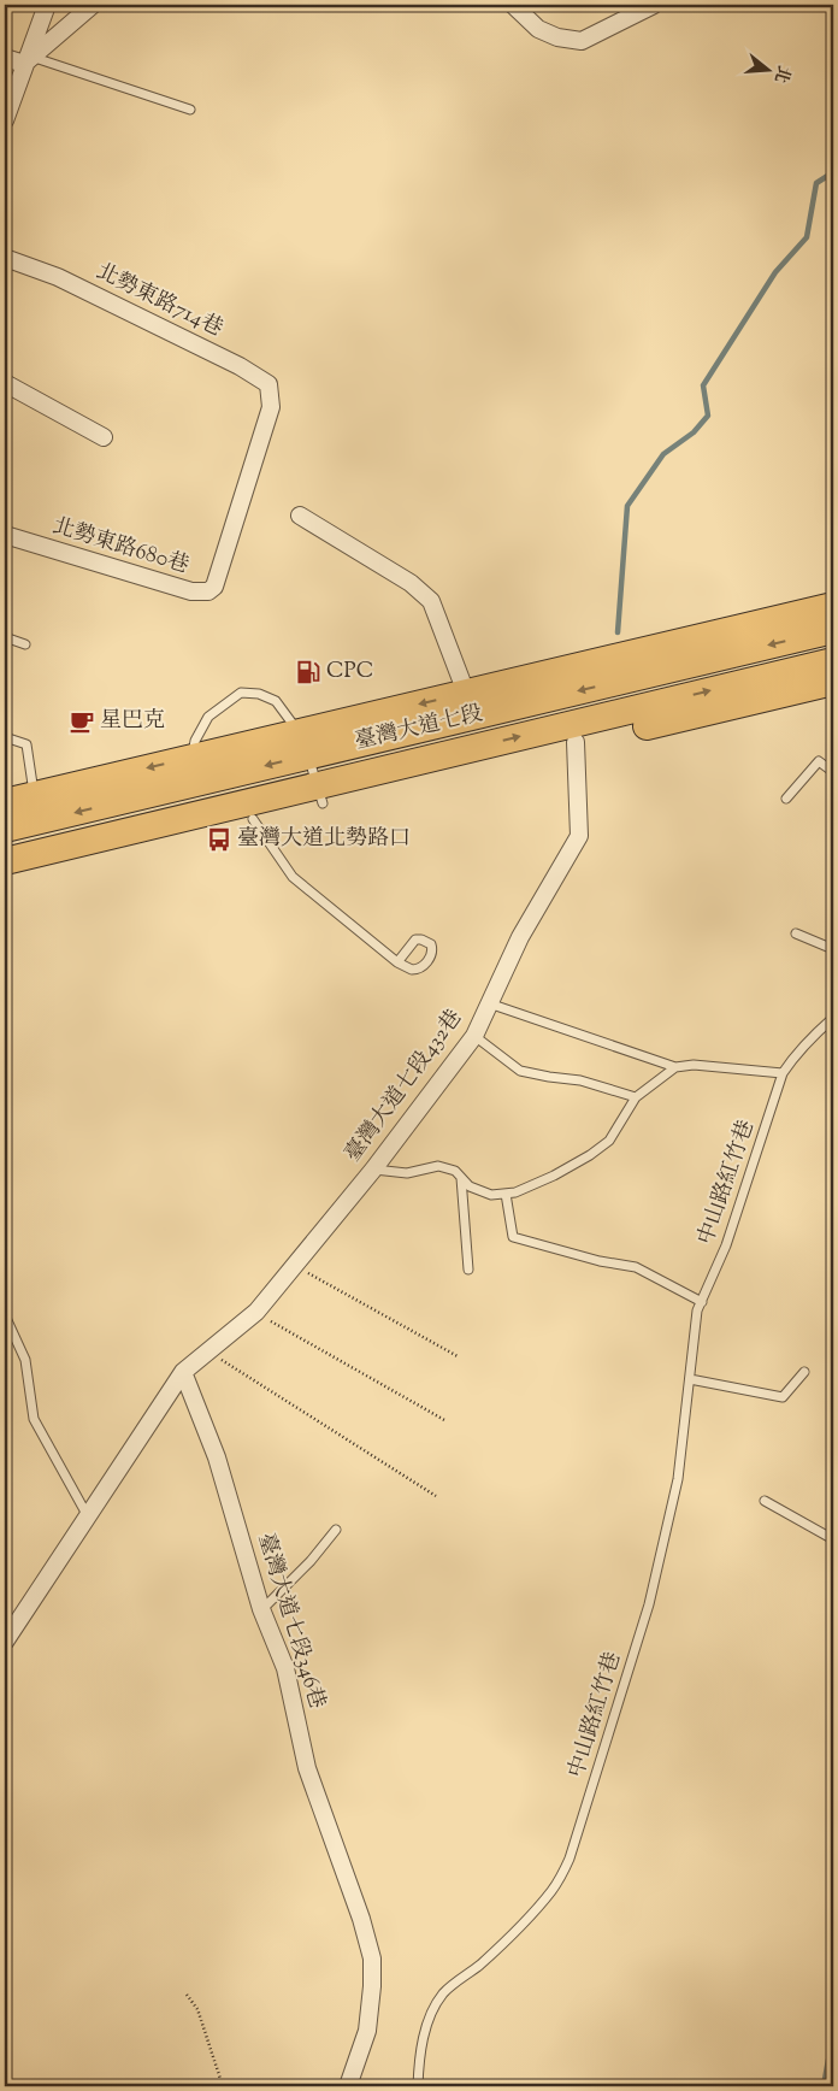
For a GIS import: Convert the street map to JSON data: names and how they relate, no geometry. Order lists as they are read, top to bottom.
{
  "streets": {
    "main road": ["臺灣大道七段"],
    "street": [
      "北勢東路714巷",
      "北勢東路680巷",
      "臺灣大道七段432巷",
      "臺灣大道七段346巷"
    ],
    "lane": ["中山路紅竹巷"]
  },
  "crossings": [
    ["北勢東路714巷", "北勢東路680巷"],
    ["臺灣大道七段", "臺灣大道七段432巷"],
    ["臺灣大道七段432巷", "臺灣大道七段346巷"]
  ],
  "places": {
    "fuel station": ["CPC"],
    "cafe": ["星巴克"],
    "bus stop": ["臺灣大道北勢路口"]
  },
  "north": "right"
}
